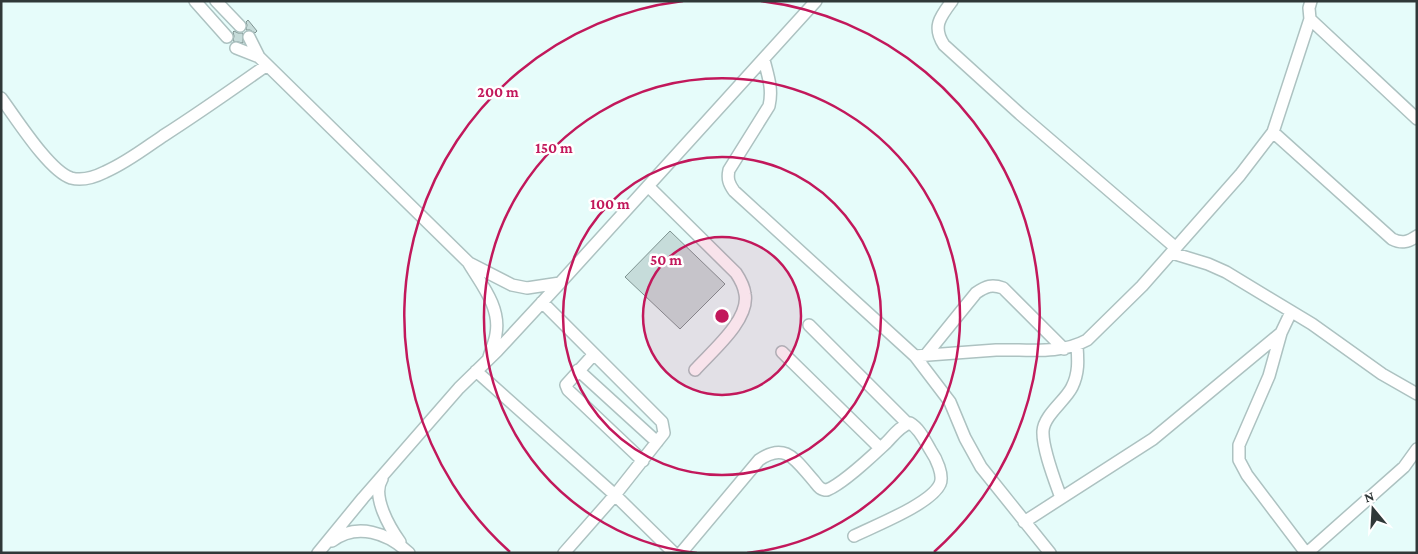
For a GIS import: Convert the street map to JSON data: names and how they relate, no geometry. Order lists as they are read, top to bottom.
{
  "north": "top",
  "rings": [
    "200 m",
    "150 m",
    "100 m",
    "50 m"
  ]
}
